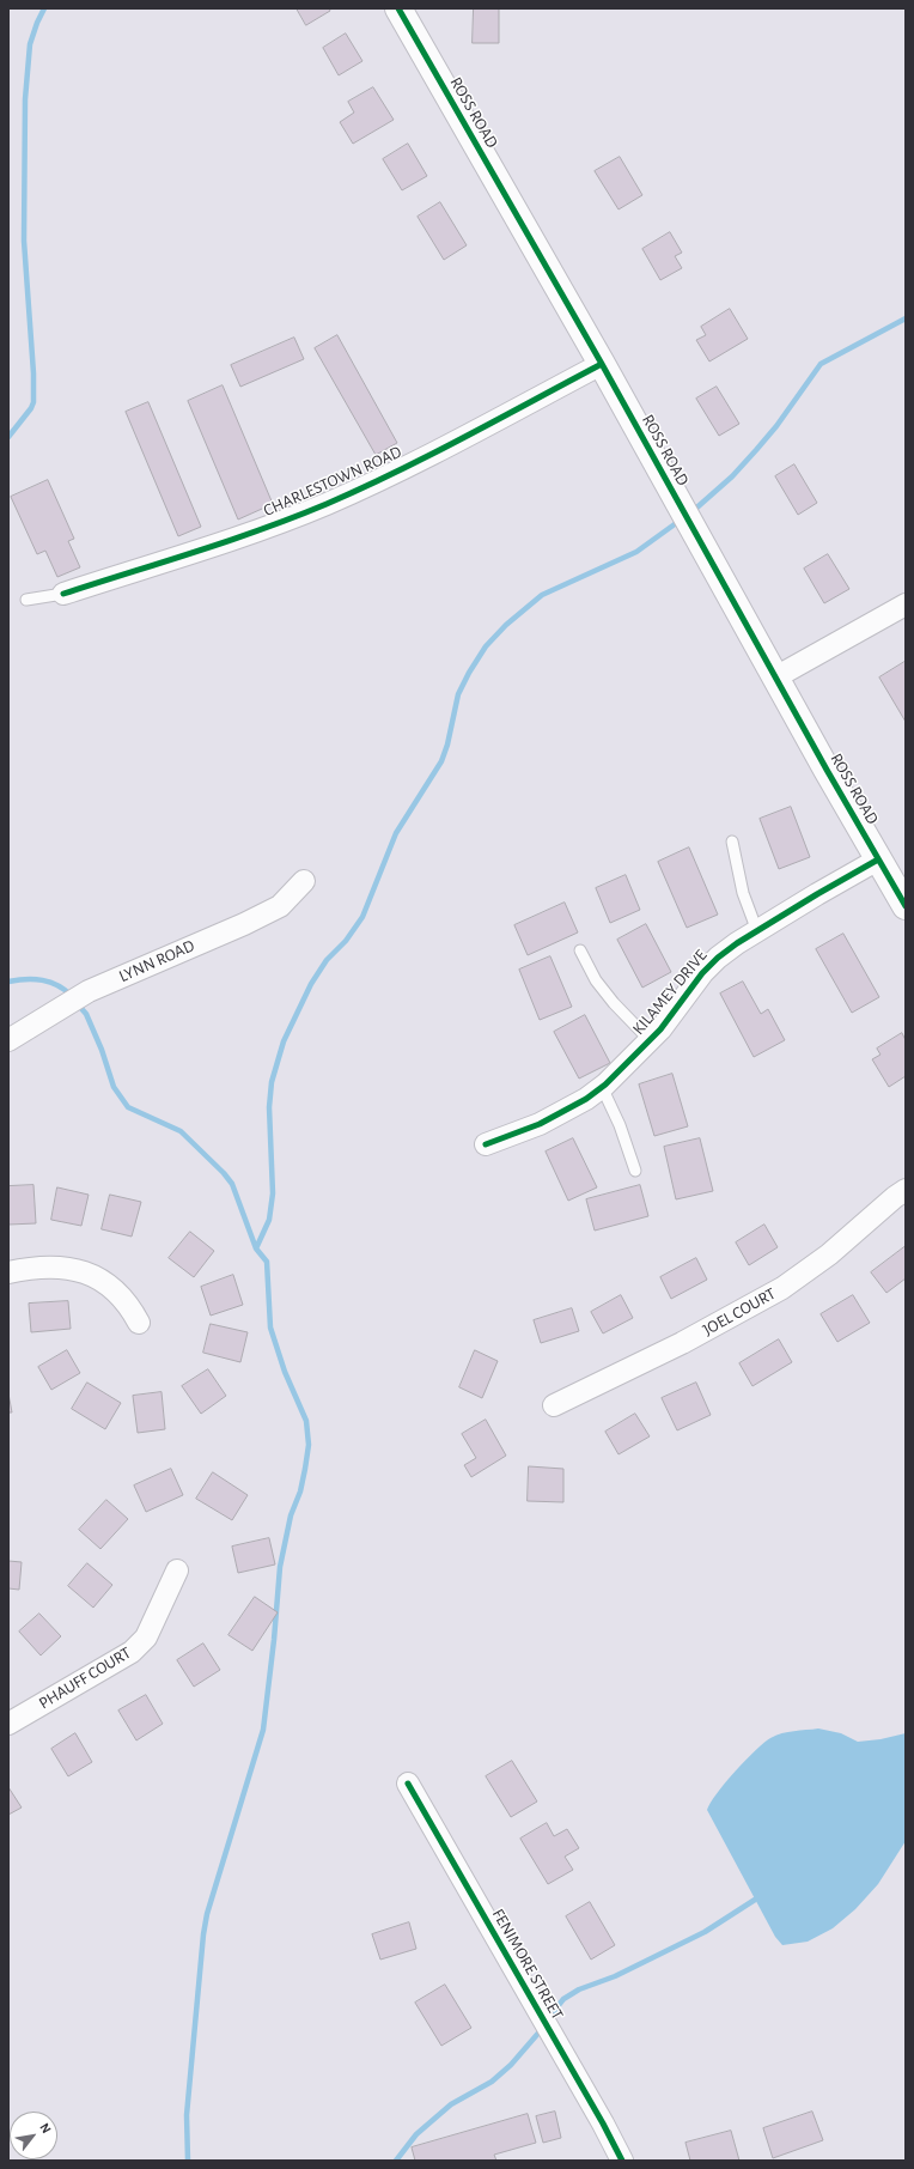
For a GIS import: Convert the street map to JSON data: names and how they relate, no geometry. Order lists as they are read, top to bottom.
{
  "streets": {
    "street": [
      "ROSS ROAD",
      "CHARLESTOWN ROAD",
      "LYNN ROAD",
      "KILAMEY DRIVE",
      "JOEL COURT",
      "PHAUFF COURT",
      "FENIMORE STREET"
    ]
  },
  "crossings": [
    ["ROSS ROAD", "CHARLESTOWN ROAD"],
    ["ROSS ROAD", "KILAMEY DRIVE"]
  ],
  "north": "top right"
}
